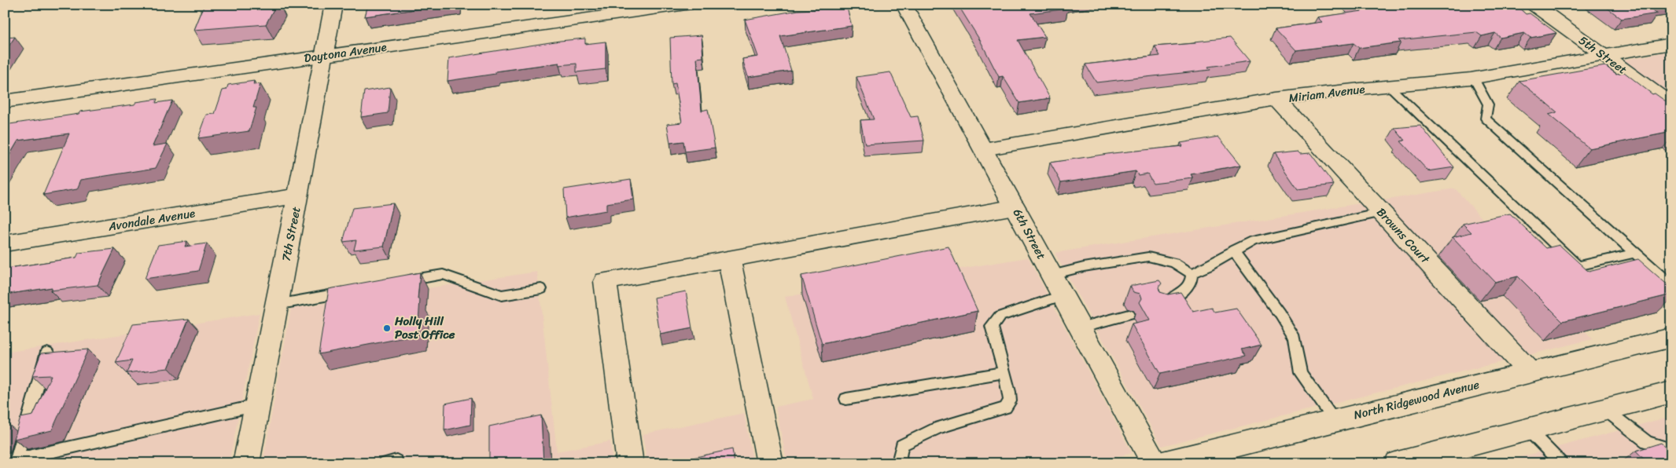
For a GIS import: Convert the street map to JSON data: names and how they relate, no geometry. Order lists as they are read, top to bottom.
{
  "streets": {
    "street": [
      "Daytona Avenue",
      "5th Street",
      "Miriam Avenue",
      "Avondale Avenue",
      "7th Street",
      "6th Street",
      "Browns Court",
      "North Ridgewood Avenue"
    ]
  },
  "crossings": [
    ["Daytona Avenue", "7th Street"],
    ["5th Street", "Miriam Avenue"],
    ["Miriam Avenue", "6th Street"],
    ["Miriam Avenue", "Browns Court"],
    ["Avondale Avenue", "7th Street"],
    ["Browns Court", "North Ridgewood Avenue"]
  ],
  "places": ["Holly Hill Post Office"]
}
